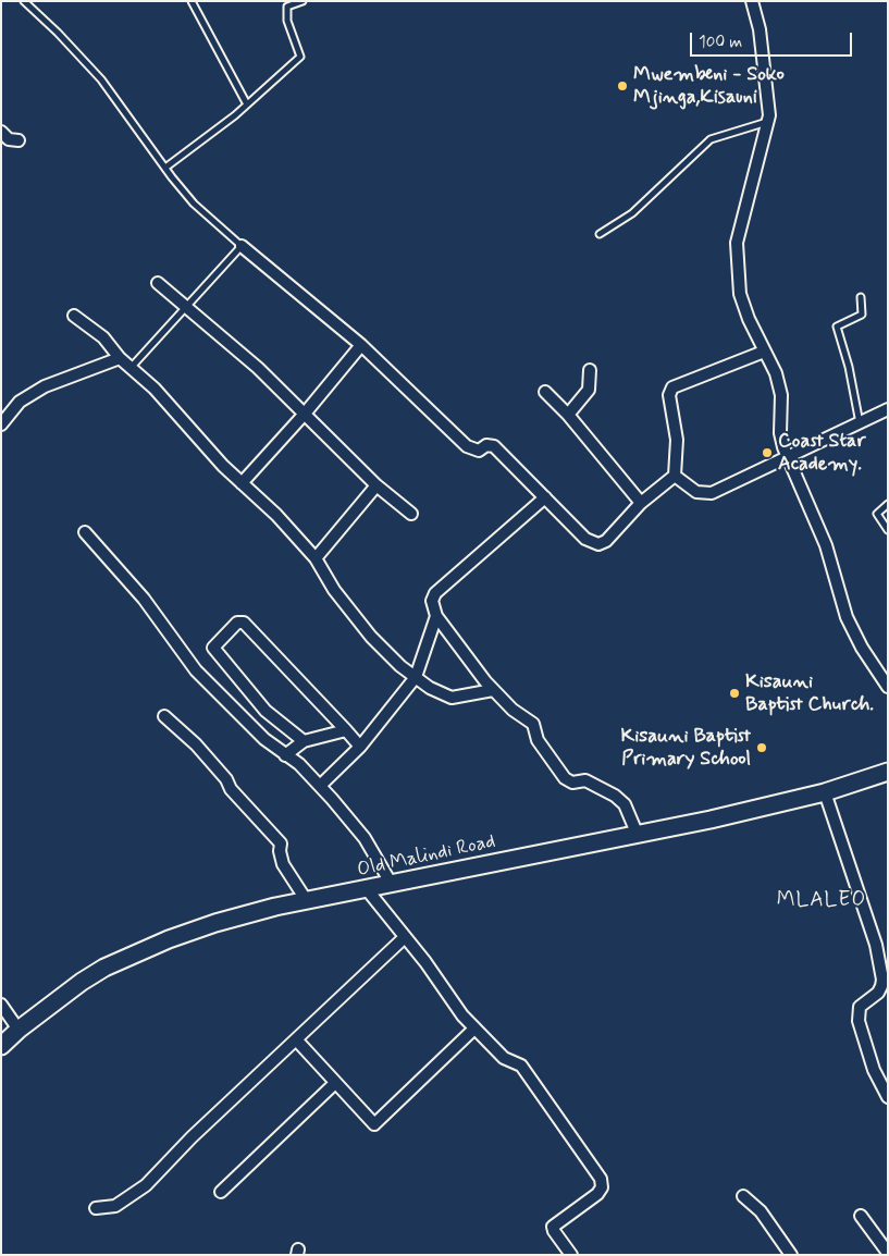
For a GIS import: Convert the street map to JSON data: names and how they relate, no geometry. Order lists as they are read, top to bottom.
{
  "streets": {
    "main road": ["Old Malindi Road"]
  },
  "districts": ["MLALEO"],
  "places": [
    "Mwembeni - Soko Mjinga,Kisauni",
    "Coast Star Academy.",
    "Kisauni Baptist Church.",
    "Kisauni Baptist Primary School"
  ],
  "scale_bar": "100 m"
}
